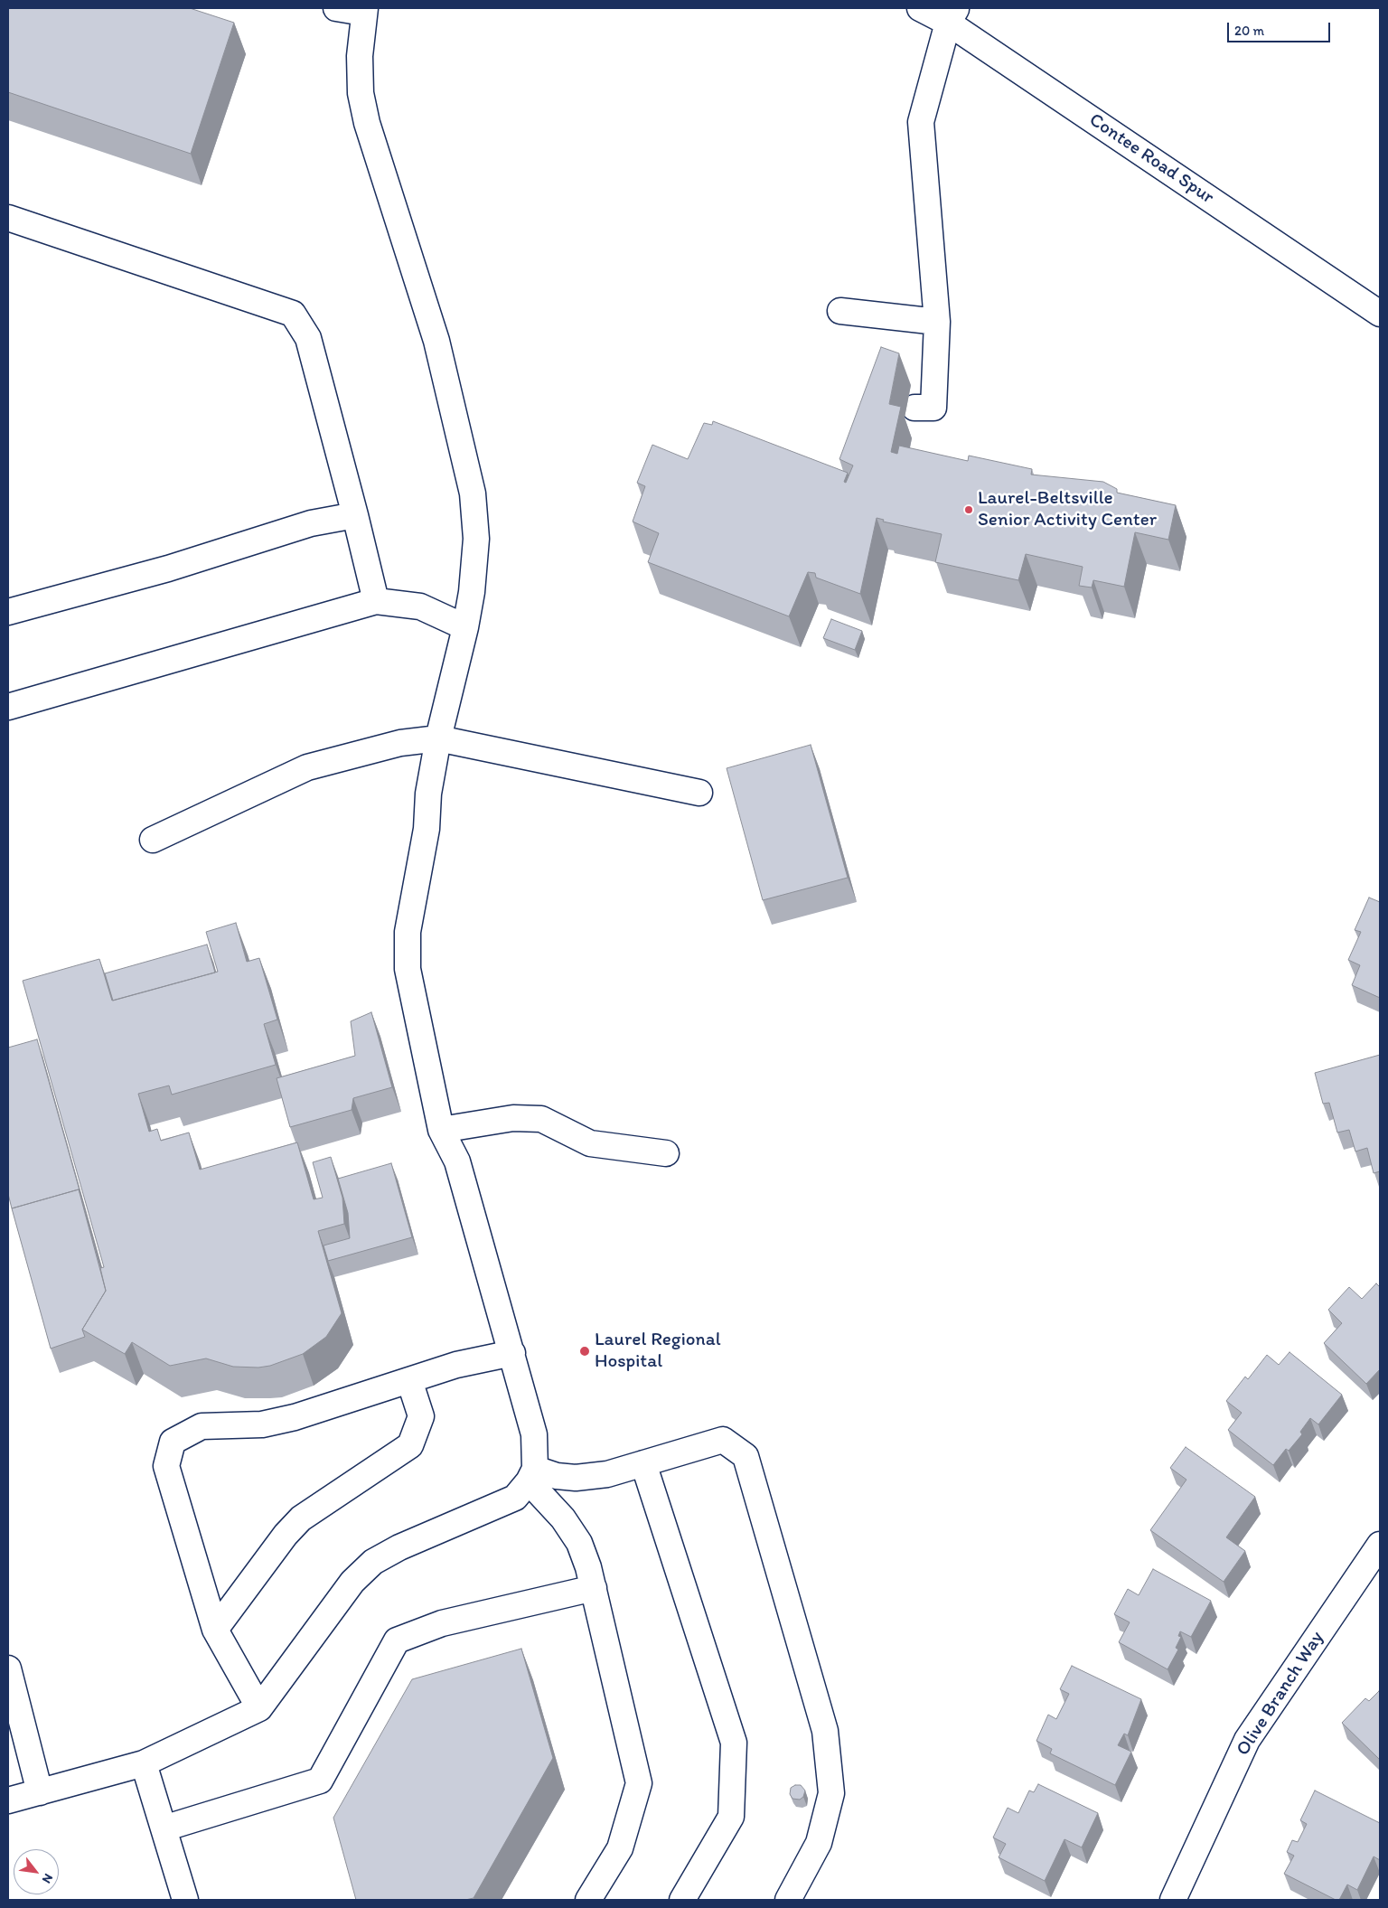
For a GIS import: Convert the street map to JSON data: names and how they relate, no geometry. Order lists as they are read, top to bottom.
{
  "streets": {
    "street": ["Contee Road Spur", "Olive Branch Way"]
  },
  "places": ["Laurel-Beltsville Senior Activity Center", "Laurel Regional Hospital"],
  "scale_bar": "20 m",
  "north": "bottom right"
}
